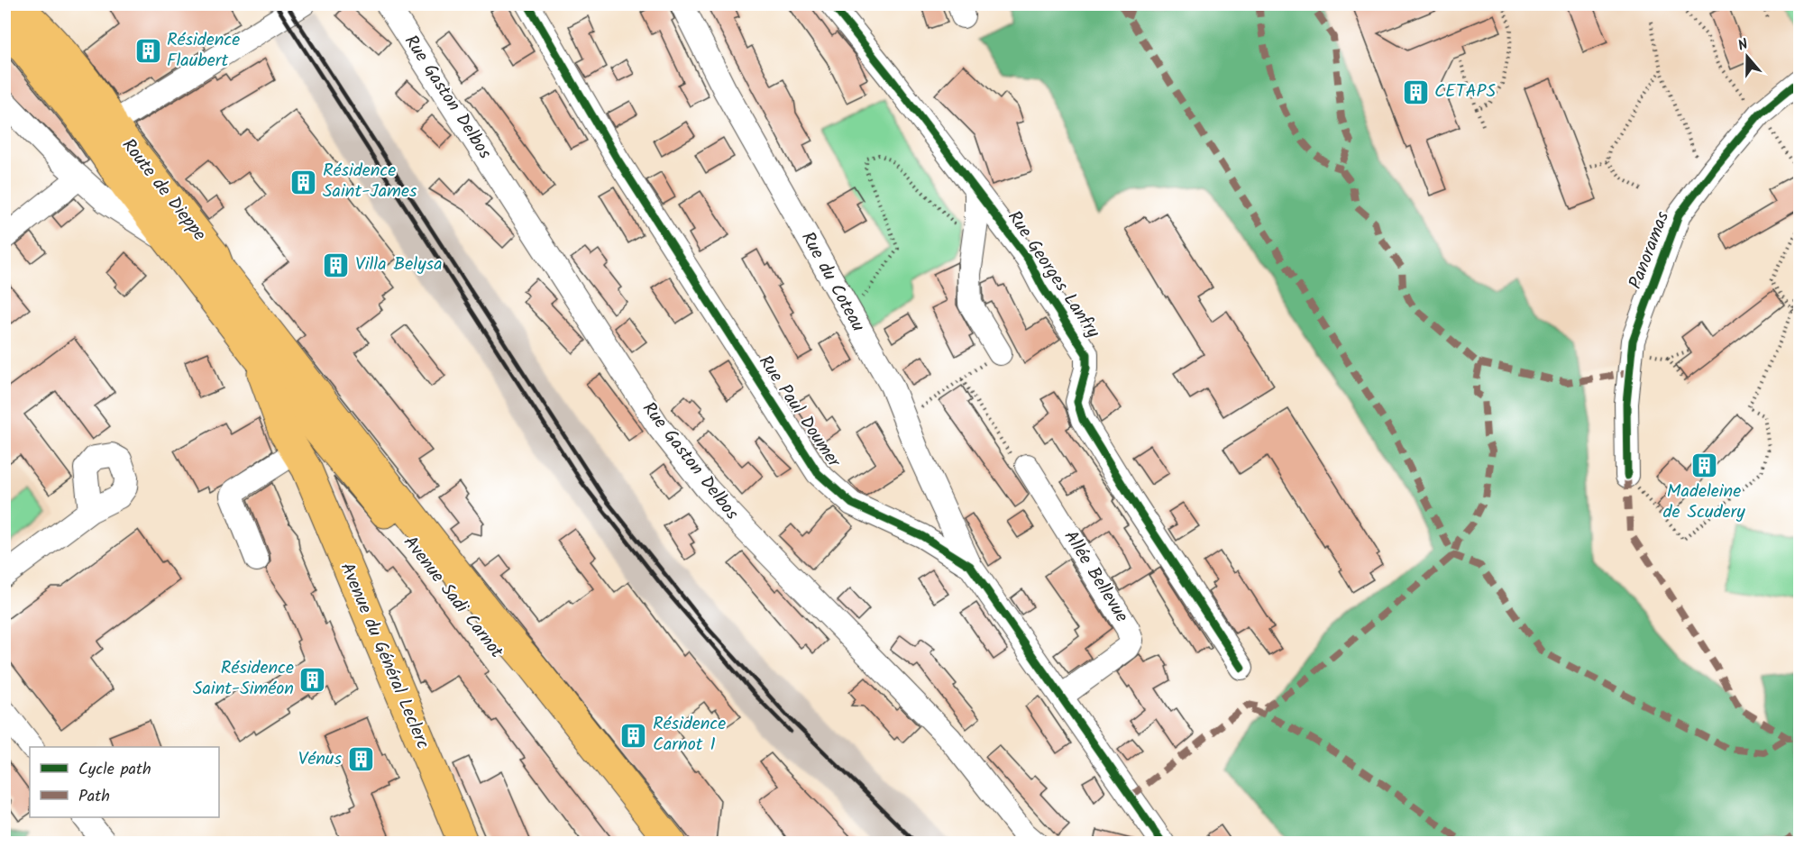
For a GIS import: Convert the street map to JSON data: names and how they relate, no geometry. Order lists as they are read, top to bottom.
{
  "streets": {
    "main road": ["Route de Dieppe", "Avenue Sadi Carnot", "Avenue du Général Leclerc"],
    "street": [
      "Rue Gaston Delbos",
      "Panoramas",
      "Rue Georges Lanfry",
      "Rue du Coteau",
      "Rue Paul Doumer",
      "Allée Bellevue"
    ]
  },
  "crossings": [
    ["Route de Dieppe", "Avenue Sadi Carnot"],
    ["Rue du Coteau", "Rue Paul Doumer"],
    ["Rue Paul Doumer", "Allée Bellevue"],
    ["Avenue Sadi Carnot", "Avenue du Général Leclerc"]
  ],
  "places": {
    "building": [
      "Résidence Flaubert",
      "CETAPS",
      "Résidence Saint-James",
      "Villa Belysa",
      "Madeleine de Scudery",
      "Résidence Saint-Siméon",
      "Résidence Carnot 1",
      "Vénus"
    ]
  },
  "legend": ["Cycle path", "Path"],
  "north": "top"
}
